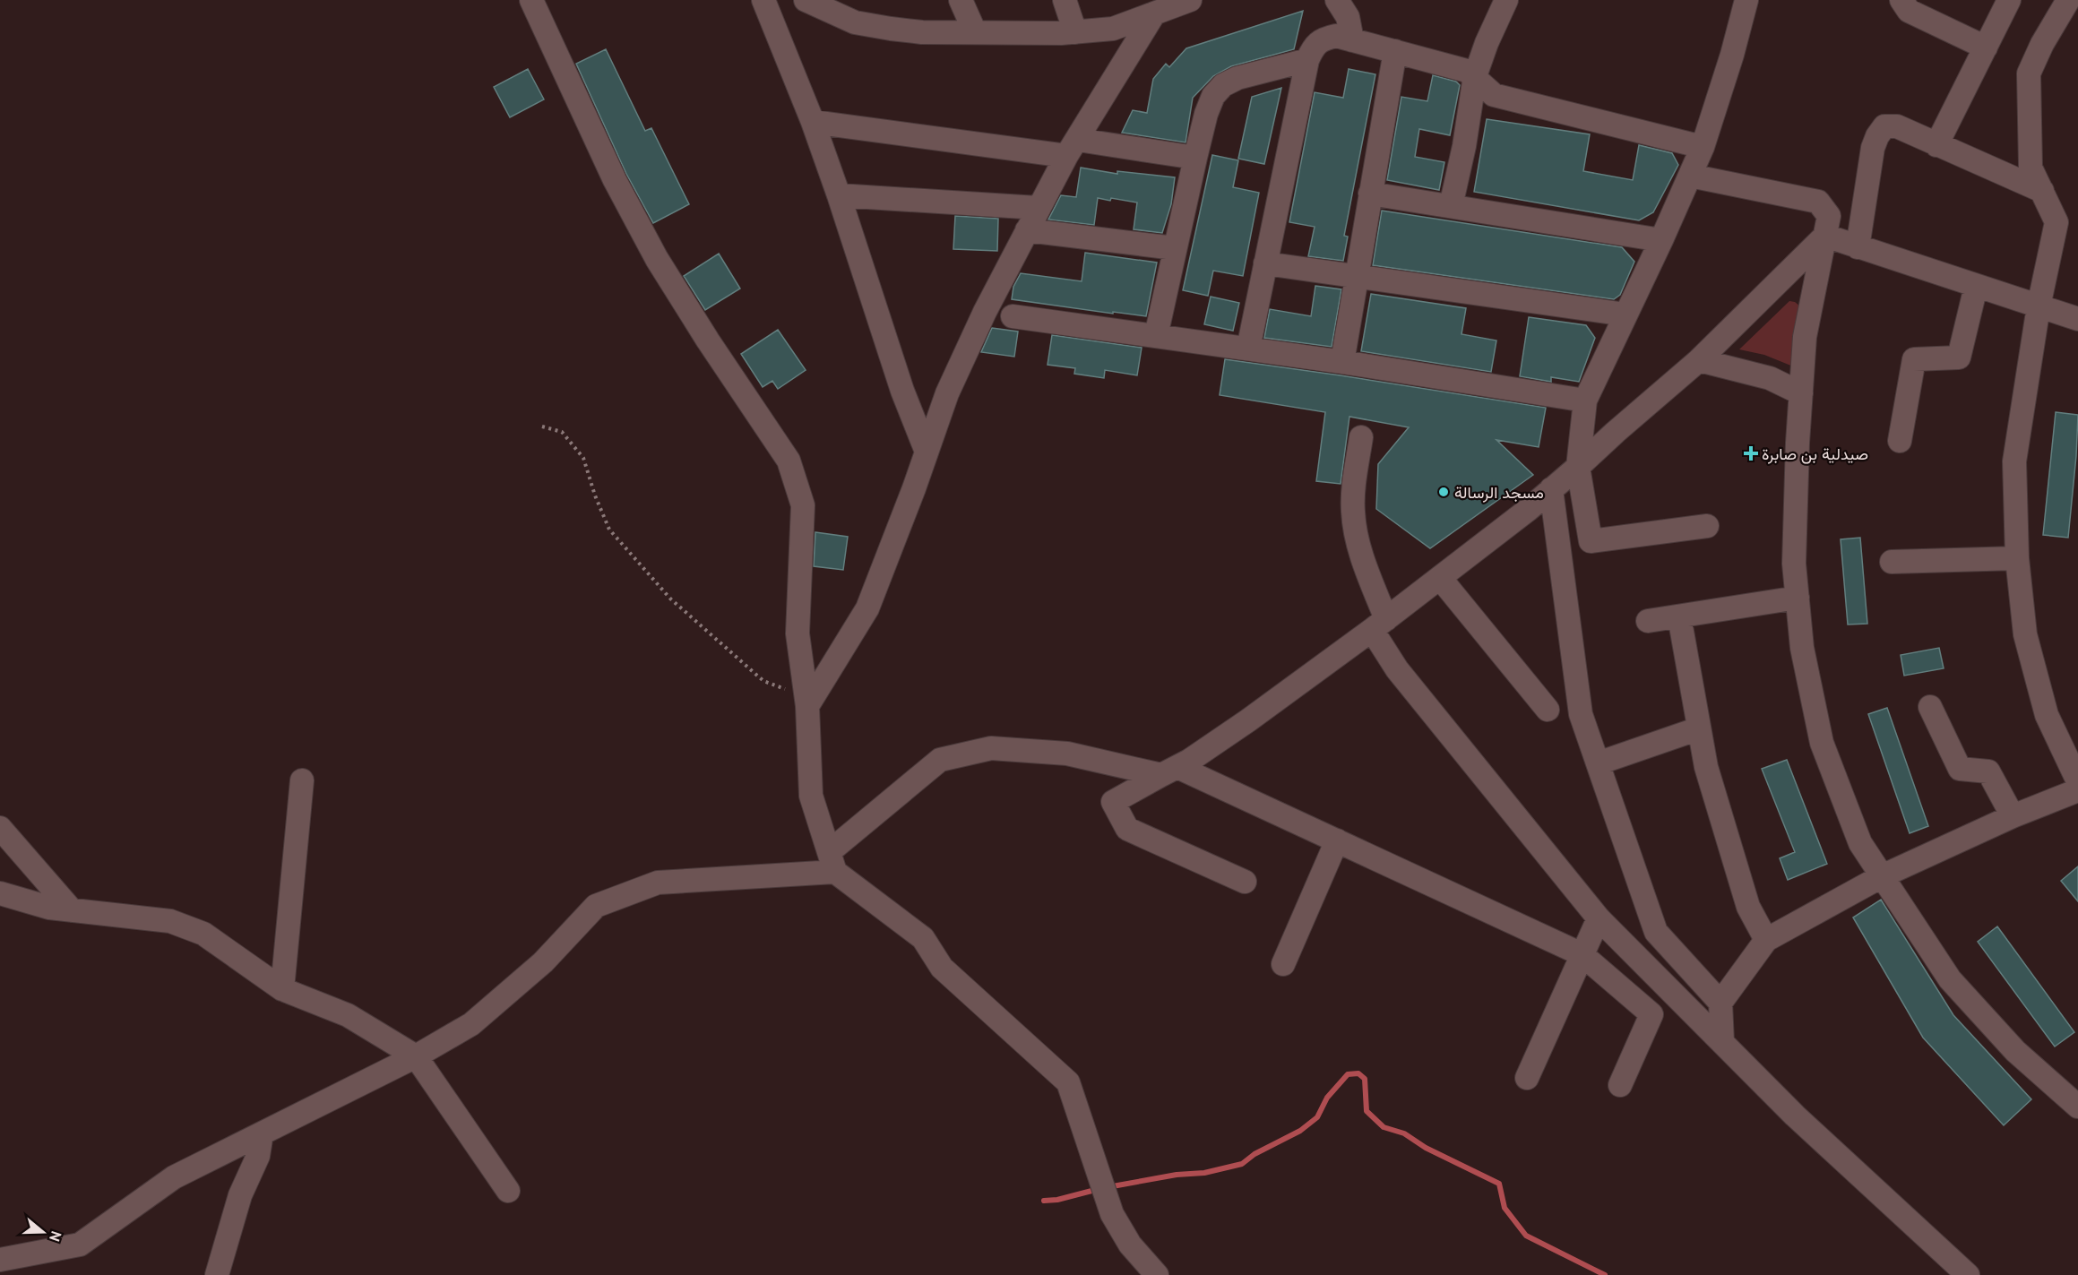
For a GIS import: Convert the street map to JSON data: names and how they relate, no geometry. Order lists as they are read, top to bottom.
{
  "places": {
    "health": ["صيدلية بن صابرة"],
    "other": ["مسجد الرسالة"]
  },
  "north": "right"
}
